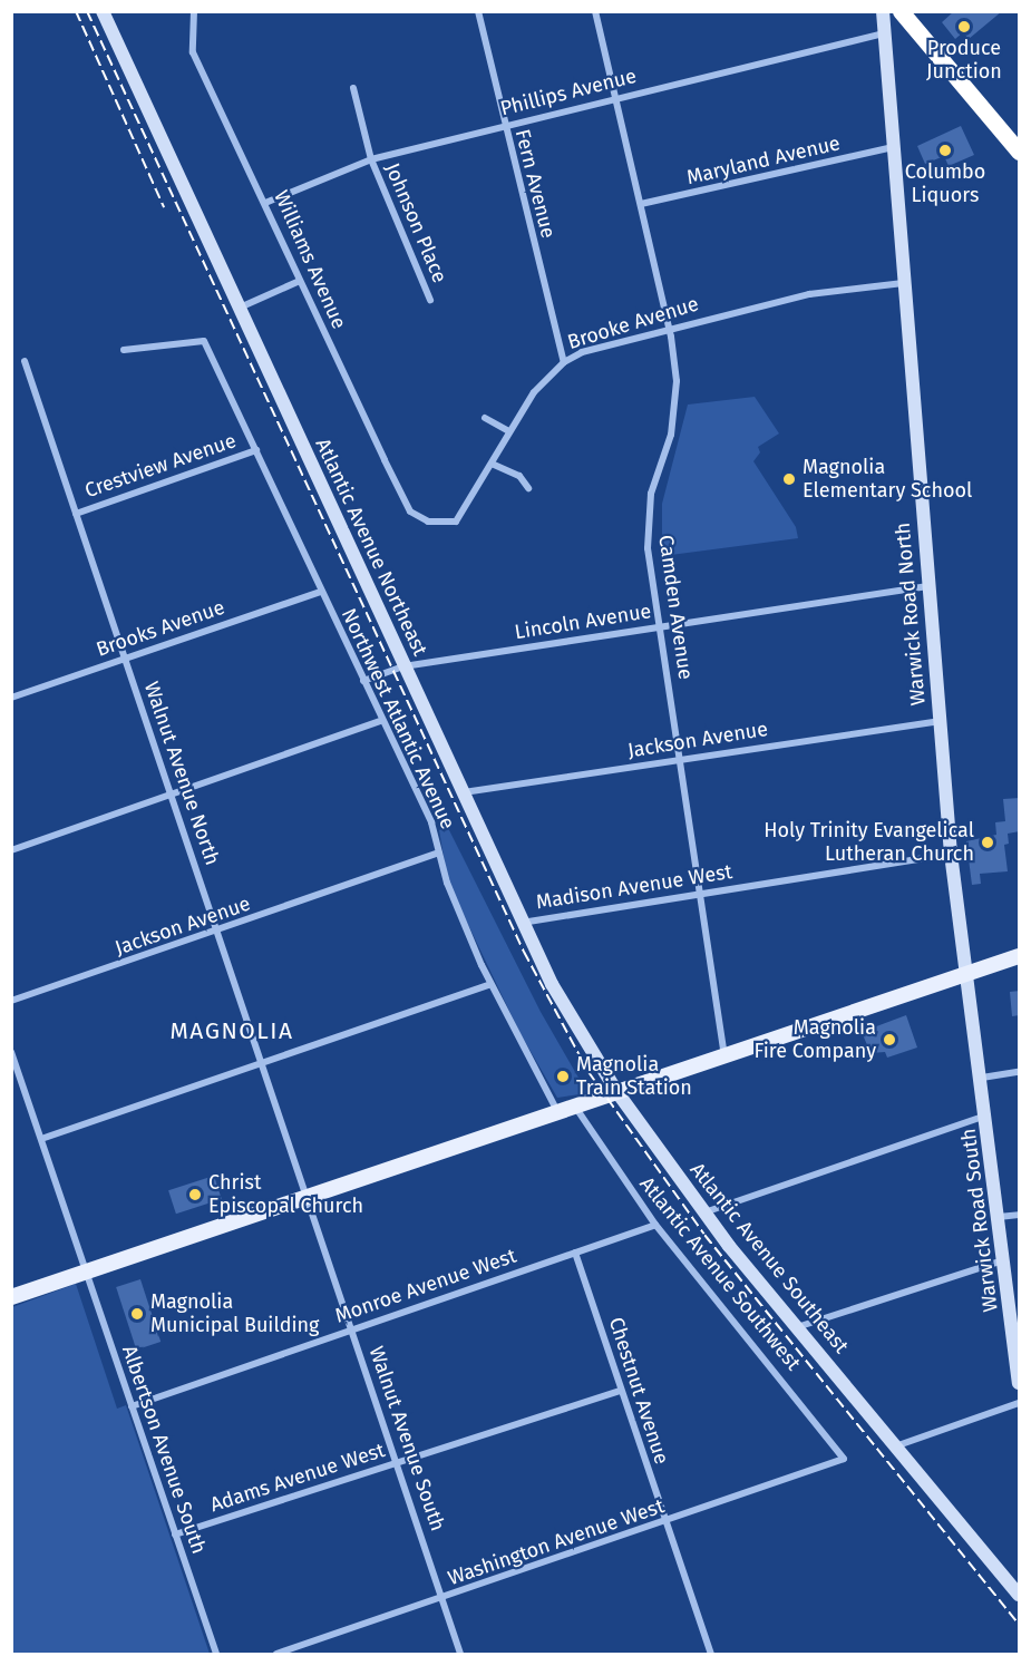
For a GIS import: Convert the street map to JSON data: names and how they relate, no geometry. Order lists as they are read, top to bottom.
{
  "streets": {
    "street": [
      "Phillips Avenue",
      "Maryland Avenue",
      "Fern Avenue",
      "Johnson Place",
      "Williams Avenue",
      "Brooke Avenue",
      "Crestview Avenue",
      "Atlantic Avenue Northeast",
      "Camden Avenue",
      "Warwick Road North",
      "Lincoln Avenue",
      "Brooks Avenue",
      "Northwest Atlantic Avenue",
      "Jackson Avenue",
      "Walnut Avenue North",
      "Madison Avenue West",
      "Warwick Road South",
      "Atlantic Avenue Southeast",
      "Atlantic Avenue Southwest",
      "Monroe Avenue West",
      "Chestnut Avenue",
      "Walnut Avenue South",
      "Albertson Avenue South",
      "Adams Avenue West",
      "Washington Avenue West"
    ]
  },
  "crossings": [
    ["Phillips Avenue", "Fern Avenue"],
    ["Phillips Avenue", "Johnson Place"],
    ["Phillips Avenue", "Williams Avenue"],
    ["Phillips Avenue", "Camden Avenue"],
    ["Phillips Avenue", "Warwick Road North"],
    ["Maryland Avenue", "Camden Avenue"],
    ["Maryland Avenue", "Warwick Road North"],
    ["Fern Avenue", "Brooke Avenue"],
    ["Williams Avenue", "Brooke Avenue"],
    ["Brooke Avenue", "Camden Avenue"],
    ["Brooke Avenue", "Warwick Road North"],
    ["Crestview Avenue", "Northwest Atlantic Avenue"],
    ["Crestview Avenue", "Walnut Avenue North"],
    ["Atlantic Avenue Northeast", "Lincoln Avenue"],
    ["Atlantic Avenue Northeast", "Jackson Avenue"],
    ["Atlantic Avenue Northeast", "Madison Avenue West"],
    ["Atlantic Avenue Northeast", "Atlantic Avenue Southeast"],
    ["Camden Avenue", "Lincoln Avenue"],
    ["Camden Avenue", "Jackson Avenue"],
    ["Camden Avenue", "Madison Avenue West"],
    ["Warwick Road North", "Lincoln Avenue"],
    ["Warwick Road North", "Jackson Avenue"],
    ["Warwick Road North", "Madison Avenue West"],
    ["Warwick Road North", "Warwick Road South"],
    ["Lincoln Avenue", "Northwest Atlantic Avenue"],
    ["Brooks Avenue", "Northwest Atlantic Avenue"],
    ["Brooks Avenue", "Walnut Avenue North"],
    ["Northwest Atlantic Avenue", "Jackson Avenue"],
    ["Jackson Avenue", "Walnut Avenue North"],
    ["Walnut Avenue North", "Walnut Avenue South"],
    ["Atlantic Avenue Southwest", "Monroe Avenue West"],
    ["Atlantic Avenue Southwest", "Washington Avenue West"],
    ["Monroe Avenue West", "Chestnut Avenue"],
    ["Monroe Avenue West", "Walnut Avenue South"],
    ["Monroe Avenue West", "Albertson Avenue South"],
    ["Chestnut Avenue", "Adams Avenue West"],
    ["Chestnut Avenue", "Washington Avenue West"],
    ["Walnut Avenue South", "Adams Avenue West"],
    ["Walnut Avenue South", "Washington Avenue West"],
    ["Albertson Avenue South", "Adams Avenue West"]
  ],
  "districts": ["MAGNOLIA"],
  "places": [
    "Produce Junction",
    "Columbo Liquors",
    "Magnolia Elementary School",
    "Holy Trinity Evangelical Lutheran Church",
    "Magnolia Fire Company",
    "Magnolia Train Station",
    "Christ Episcopal Church",
    "Magnolia Municipal Building"
  ]
}
